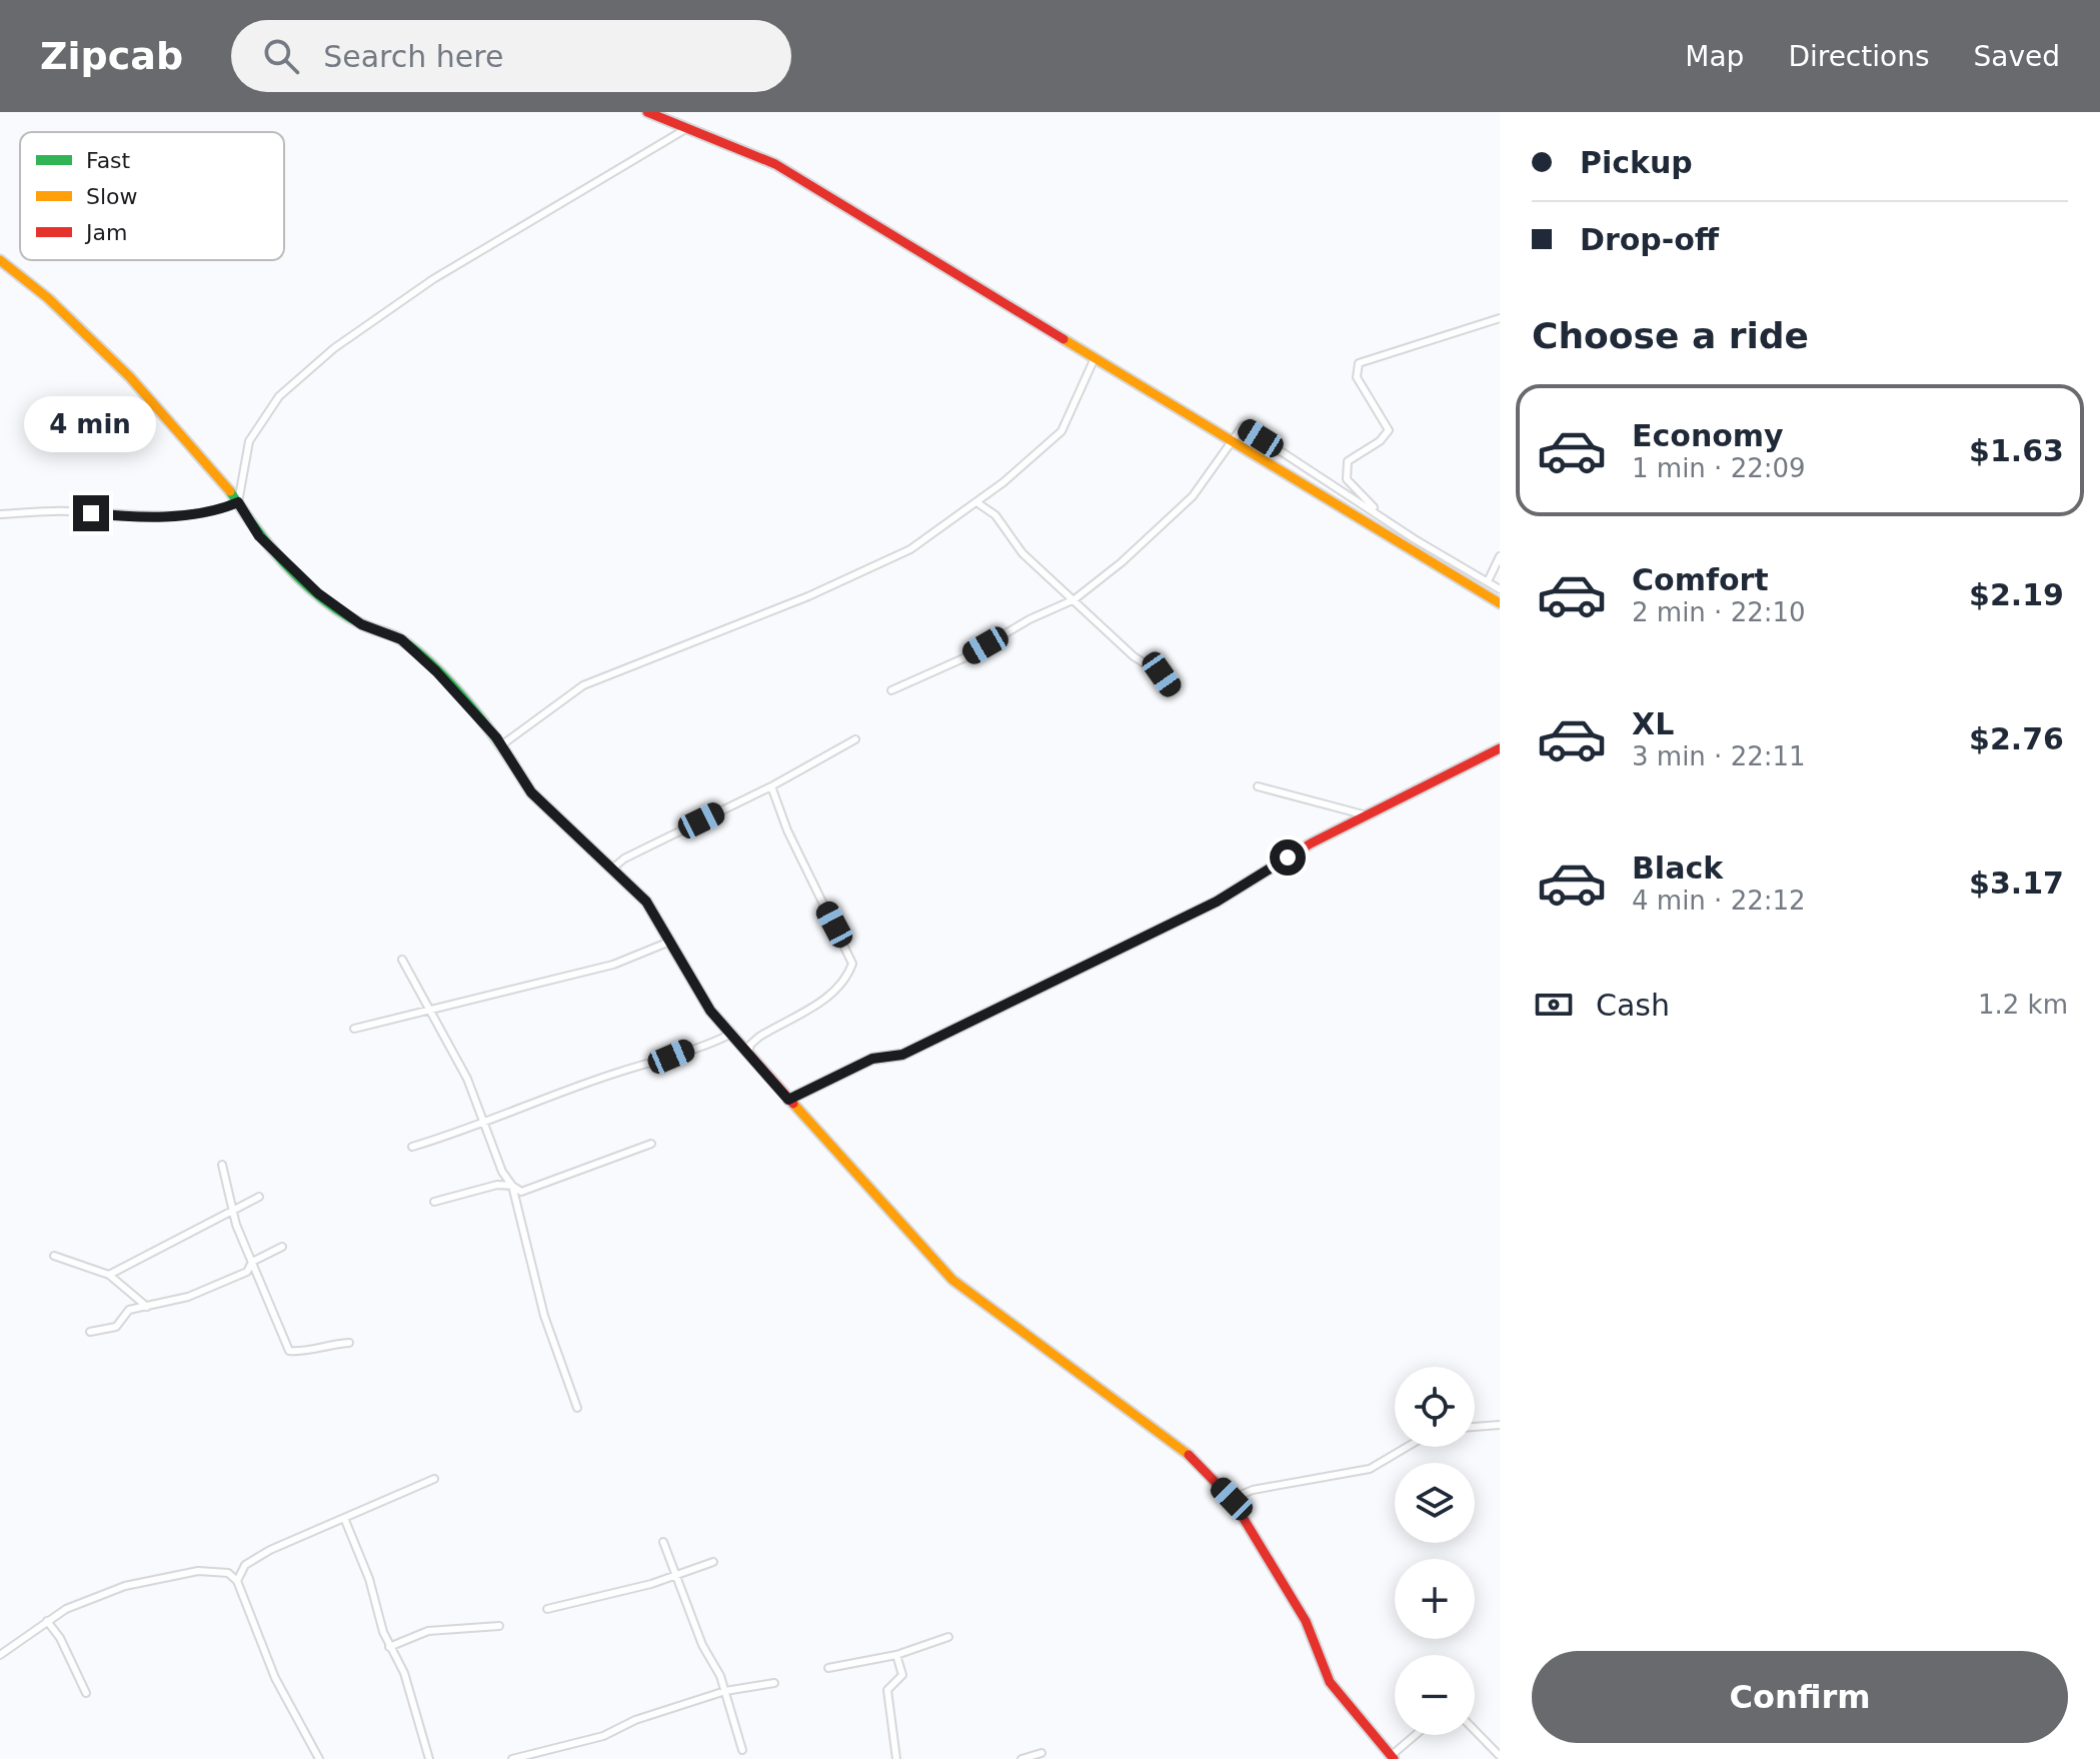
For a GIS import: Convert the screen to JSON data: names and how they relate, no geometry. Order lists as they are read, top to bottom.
{
  "legend": ["Fast", "Slow", "Jam"],
  "page": {
    "header": "Zipcab",
    "search": "Search here",
    "nav": ["Map", "Directions", "Saved"],
    "banner": ["Pickup", "Drop-off"],
    "heading": "Choose a ride",
    "list": [
      {
        "name": "Economy",
        "note": "1 min · 22:09",
        "value": "$1.63"
      },
      {
        "name": "Comfort",
        "note": "2 min · 22:10",
        "value": "$2.19"
      },
      {
        "name": "XL",
        "note": "3 min · 22:11",
        "value": "$2.76"
      },
      {
        "name": "Black",
        "note": "4 min · 22:12",
        "value": "$3.17"
      }
    ],
    "bubble": "4 min",
    "pay": ["Cash", "1.2 km"],
    "map_buttons": ["+", "−"],
    "buttons": "Confirm"
  }
}
